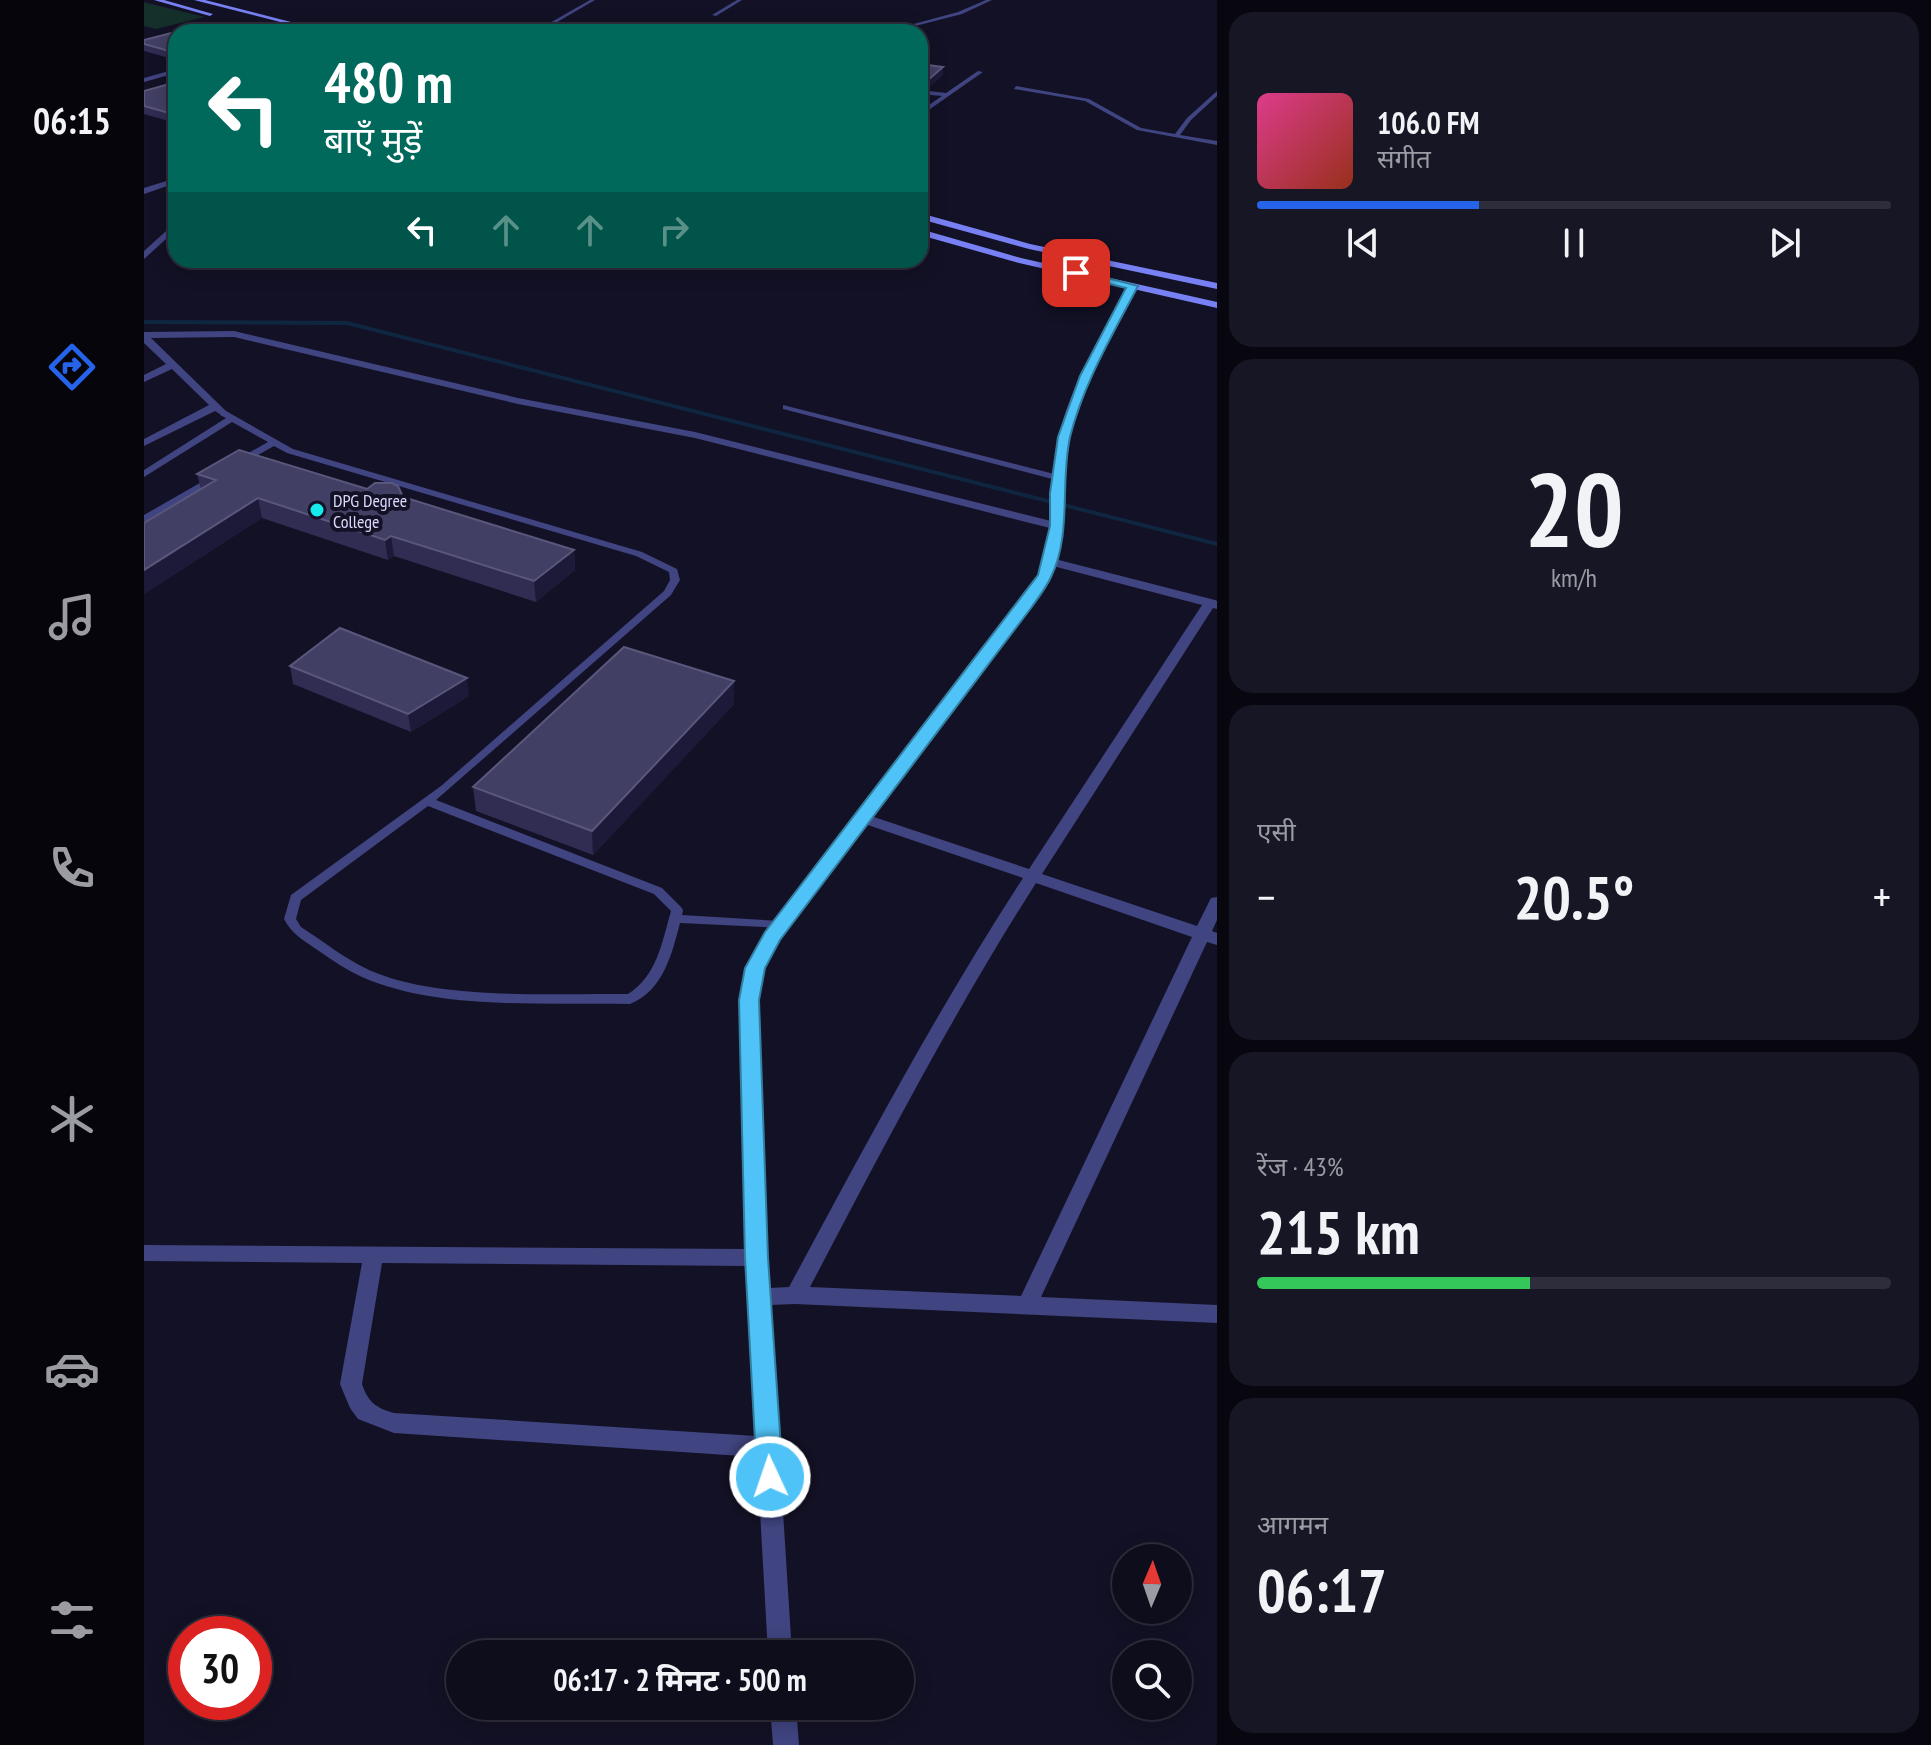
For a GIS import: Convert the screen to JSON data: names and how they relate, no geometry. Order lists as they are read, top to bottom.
{
  "places": ["DPG Degree College"],
  "north": "top",
  "page": {
    "tabs": "06:15",
    "turn": ["480 m", "बाएँ मुड़ें"],
    "song": ["106.0 FM", "संगीत"],
    "tile": [
      ["20", "km/h"],
      "एसी",
      ["रेंज · 43%", "215 km"],
      ["आगमन", "06:17"]
    ],
    "heat": ["−", "20.5°", "+"],
    "limit": "30",
    "trip": "06:17 · 2 मिनट · 500 m"
  }
}
